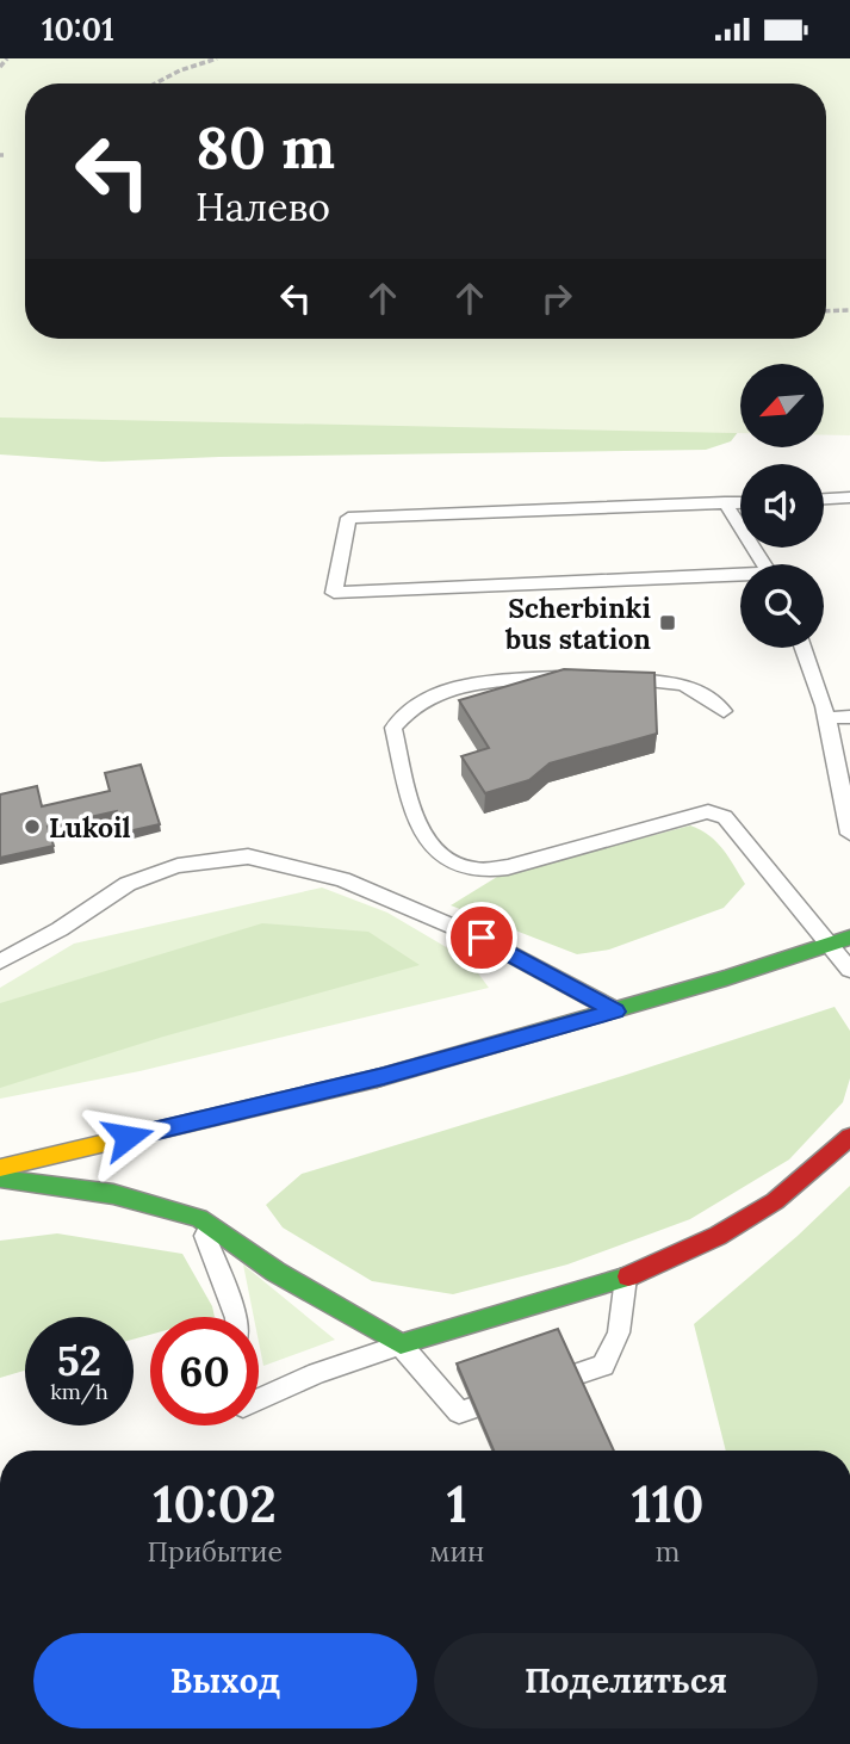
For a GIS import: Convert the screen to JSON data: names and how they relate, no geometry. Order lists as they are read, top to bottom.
{
  "places": {
    "transit": ["Scherbinki bus station"],
    "other": ["Lukoil"]
  },
  "north": "bottom left",
  "page": {
    "status": "10:01",
    "turn": ["80 m", "Налево"],
    "speed": "52 km/h",
    "limit": "60",
    "eta": [
      "10:02",
      "Прибытие",
      "1",
      "мин",
      "110",
      "m"
    ],
    "buttons": ["Выход", "Поделиться"]
  }
}
